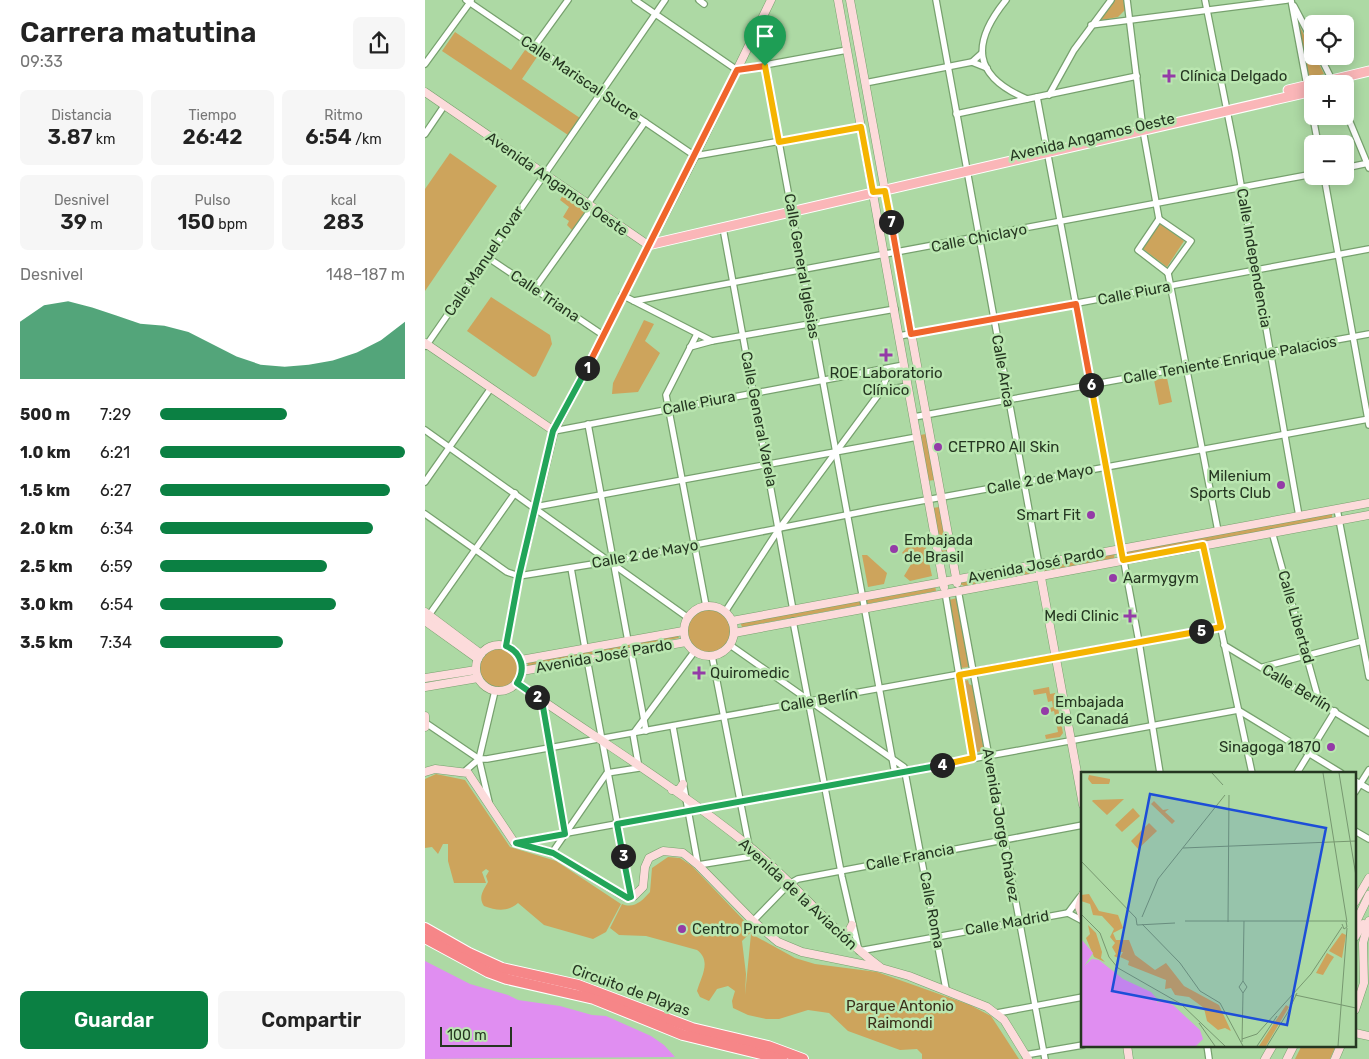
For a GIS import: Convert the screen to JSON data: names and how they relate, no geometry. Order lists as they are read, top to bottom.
{
  "streets": {
    "highway": ["Circuito de Playas"],
    "main road": ["Avenida Angamos Oeste", "Avenida José Pardo", "Avenida de la Aviación"],
    "street": [
      "Calle Mariscal Sucre",
      "Calle Chiclayo",
      "Calle Independencia",
      "Calle Manuel Tovar",
      "Calle General Iglesias",
      "Calle Piura",
      "Calle Triana",
      "Calle Teniente Enrique Palacios",
      "Calle Arica",
      "Calle General Varela",
      "Calle 2 de Mayo",
      "Calle Libertad",
      "Calle Berlín",
      "Avenida Jorge Chávez",
      "Calle Francia",
      "Calle Roma",
      "Calle Madrid"
    ]
  },
  "crossings": [
    ["Calle Mariscal Sucre", "Calle Manuel Tovar"],
    ["Avenida Angamos Oeste", "Calle Independencia"],
    ["Avenida Angamos Oeste", "Calle Manuel Tovar"],
    ["Avenida Angamos Oeste", "Calle General Iglesias"],
    ["Avenida Angamos Oeste", "Calle Arica"],
    ["Avenida Angamos Oeste", "Calle General Varela"],
    ["Calle Chiclayo", "Calle Independencia"],
    ["Calle Chiclayo", "Calle General Iglesias"],
    ["Calle Chiclayo", "Calle Arica"],
    ["Calle Chiclayo", "Calle General Varela"],
    ["Calle Independencia", "Calle Piura"],
    ["Calle Independencia", "Calle Teniente Enrique Palacios"],
    ["Calle Independencia", "Calle 2 de Mayo"],
    ["Calle Independencia", "Avenida José Pardo"],
    ["Calle Manuel Tovar", "Calle Triana"],
    ["Calle General Iglesias", "Calle Piura"],
    ["Calle General Iglesias", "Calle 2 de Mayo"],
    ["Calle General Iglesias", "Avenida José Pardo"],
    ["Calle Piura", "Calle Arica"],
    ["Calle Piura", "Calle General Varela"],
    ["Calle Teniente Enrique Palacios", "Calle Arica"],
    ["Calle Arica", "Calle 2 de Mayo"],
    ["Calle Arica", "Avenida José Pardo"],
    ["Calle General Varela", "Calle 2 de Mayo"],
    ["Calle General Varela", "Avenida José Pardo"],
    ["Avenida José Pardo", "Calle Libertad"],
    ["Avenida José Pardo", "Avenida Jorge Chávez"],
    ["Avenida José Pardo", "Avenida de la Aviación"],
    ["Calle Libertad", "Calle Berlín"],
    ["Calle Berlín", "Avenida Jorge Chávez"],
    ["Calle Berlín", "Avenida de la Aviación"],
    ["Avenida Jorge Chávez", "Calle Francia"],
    ["Avenida Jorge Chávez", "Calle Madrid"],
    ["Calle Francia", "Avenida de la Aviación"],
    ["Calle Francia", "Calle Roma"],
    ["Avenida de la Aviación", "Calle Madrid"],
    ["Calle Roma", "Calle Madrid"]
  ],
  "parks": ["Parque Antonio Raimondi"],
  "places": {
    "health": [
      "Clínica Delgado",
      "ROE Laboratorio Clínico",
      "Medi Clinic",
      "Quiromedic"
    ],
    "other": [
      "CETPRO All Skin",
      "Milenium Sports Club",
      "Smart Fit",
      "Embajada de Brasil",
      "Aarmygym",
      "Embajada de Canadá",
      "Sinagoga 1870",
      "Centro Promotor"
    ]
  },
  "scale_bar": "100 m",
  "page": {
    "heading": ["Carrera matutina", "09:33"],
    "map_buttons": ["+", "−"],
    "stats": [
      ["Distancia", "3.87 km"],
      ["Tiempo", "26:42"],
      ["Ritmo", "6:54 /km"],
      ["Desnivel", "39 m"],
      ["Pulso", "150 bpm"],
      ["kcal", "283"]
    ],
    "pins": [
      "7",
      "1",
      "6",
      "5",
      "2",
      "4",
      "3"
    ],
    "chart": ["Desnivel", "148–187 m"],
    "list": [
      {
        "name": "500 m",
        "note": "7:29"
      },
      {
        "name": "1.0 km",
        "note": "6:21"
      },
      {
        "name": "1.5 km",
        "note": "6:27"
      },
      {
        "name": "2.0 km",
        "note": "6:34"
      },
      {
        "name": "2.5 km",
        "note": "6:59"
      },
      {
        "name": "3.0 km",
        "note": "6:54"
      },
      {
        "name": "3.5 km",
        "note": "7:34"
      }
    ],
    "buttons": ["Guardar", "Compartir"],
    "scale": "100 m"
  }
}
